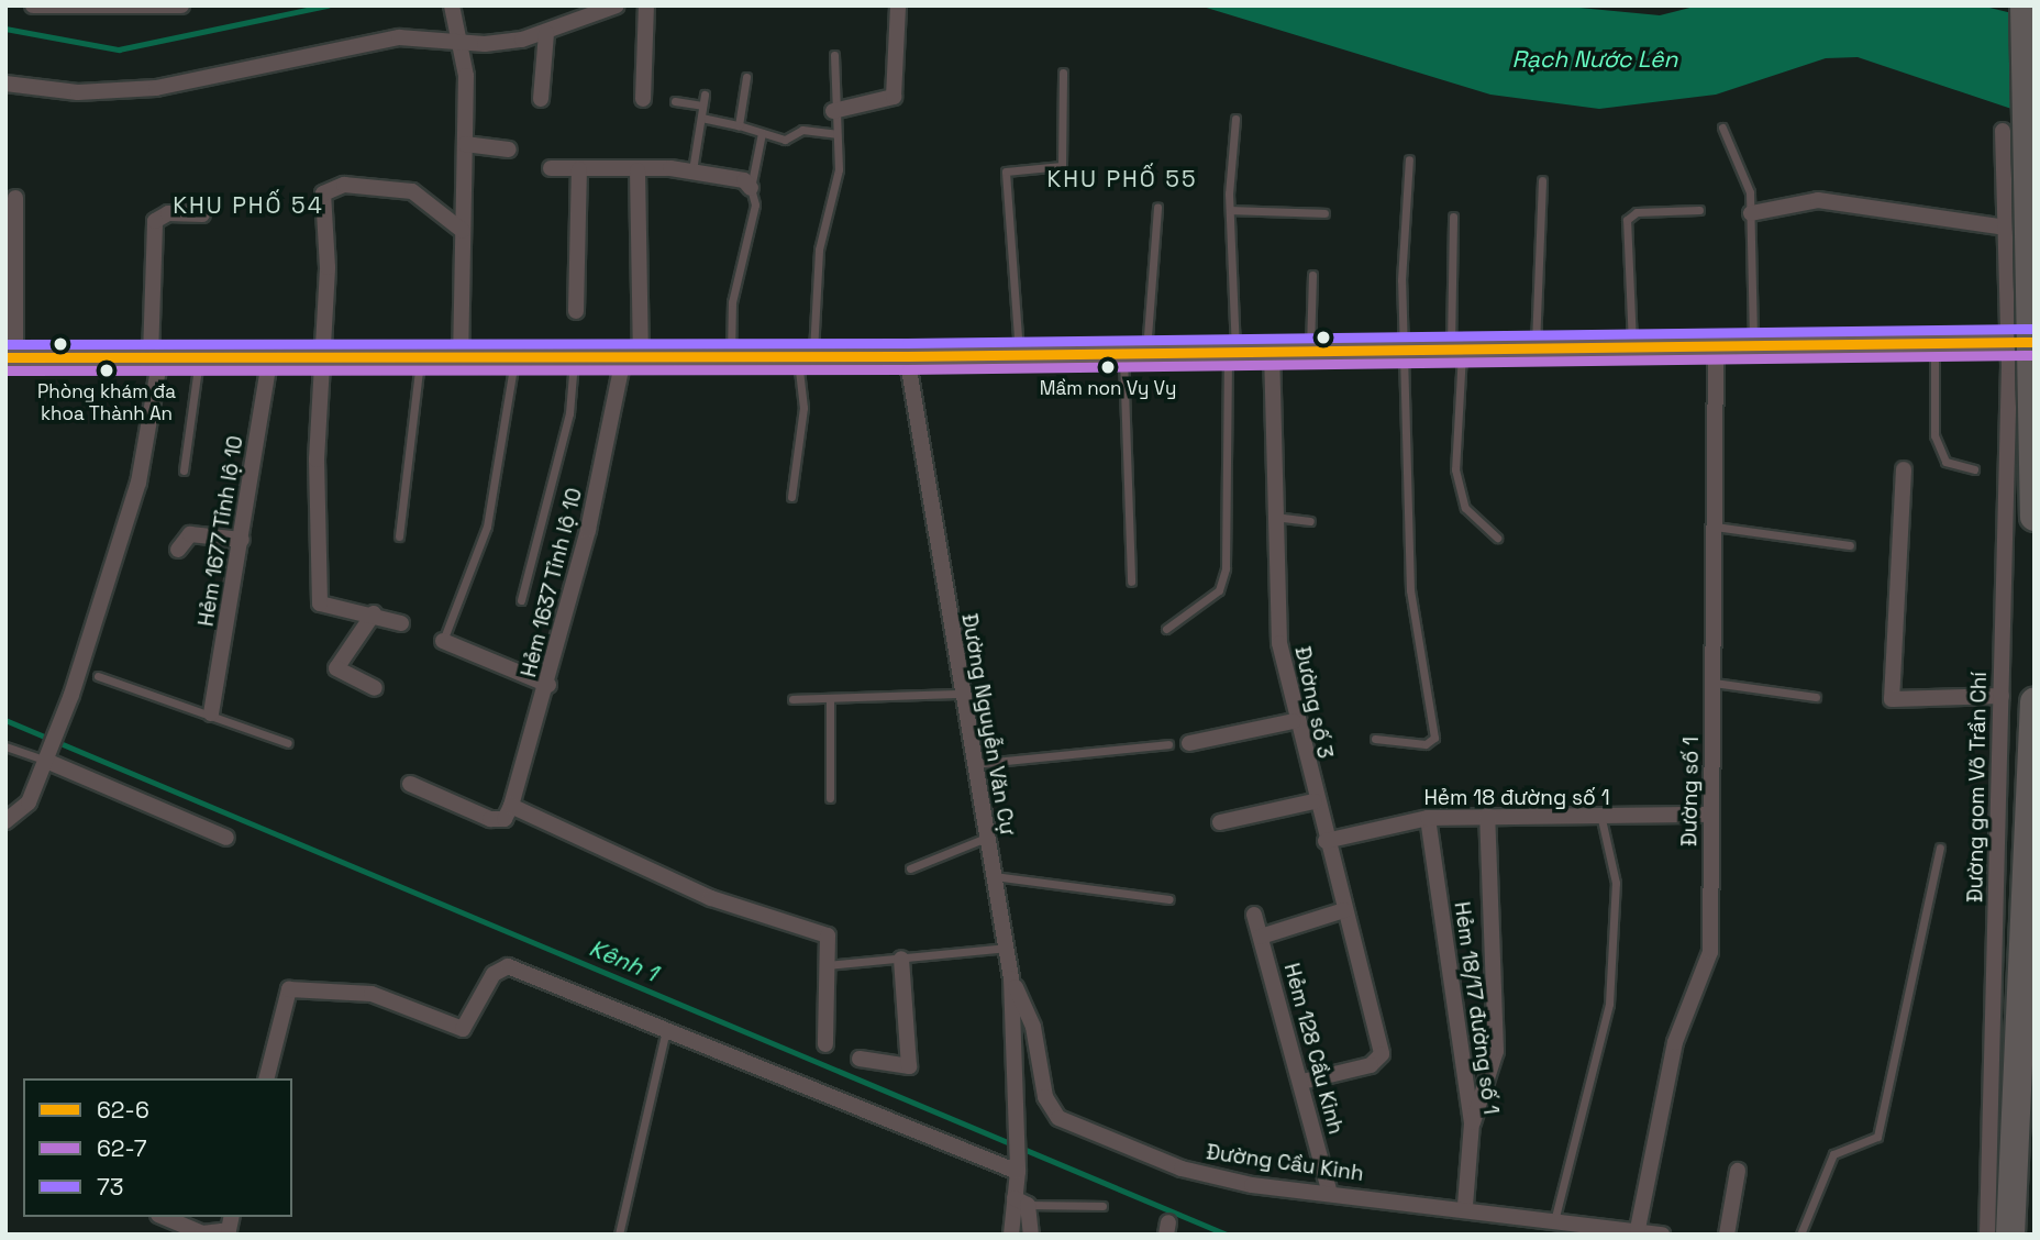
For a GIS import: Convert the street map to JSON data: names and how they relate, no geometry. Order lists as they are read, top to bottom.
{
  "streets": {
    "street": [
      "Hẻm 1677 Tỉnh lộ 10",
      "Hẻm 1637 Tỉnh lộ 10",
      "Đường số 3",
      "Đường Nguyễn Văn Cự",
      "Đường gom Võ Trần Chí",
      "Đường số 1",
      "Hẻm 18 đường số 1",
      "Hẻm 18/17 đường số 1",
      "Hẻm 128 Cầu Kinh",
      "Đường Cầu Kinh"
    ]
  },
  "crossings": [
    ["Đường số 3", "Hẻm 18 đường số 1"],
    ["Đường số 3", "Hẻm 128 Cầu Kinh"],
    ["Đường Nguyễn Văn Cự", "Đường Cầu Kinh"],
    ["Đường số 1", "Hẻm 18 đường số 1"],
    ["Đường số 1", "Đường Cầu Kinh"],
    ["Hẻm 18 đường số 1", "Hẻm 18/17 đường số 1"],
    ["Hẻm 18/17 đường số 1", "Đường Cầu Kinh"],
    ["Hẻm 128 Cầu Kinh", "Đường Cầu Kinh"]
  ],
  "districts": ["KHU PHỐ 55", "KHU PHỐ 54"],
  "water": ["Rạch Nước Lên", "Kênh 1"],
  "places": ["Mầm non Vy Vy", "Phòng khám đa khoa Thành An"],
  "lines": ["transit line 73", "transit line 62-6", "transit line 62-7"],
  "legend": ["62-6", "62-7", "73"]
}
